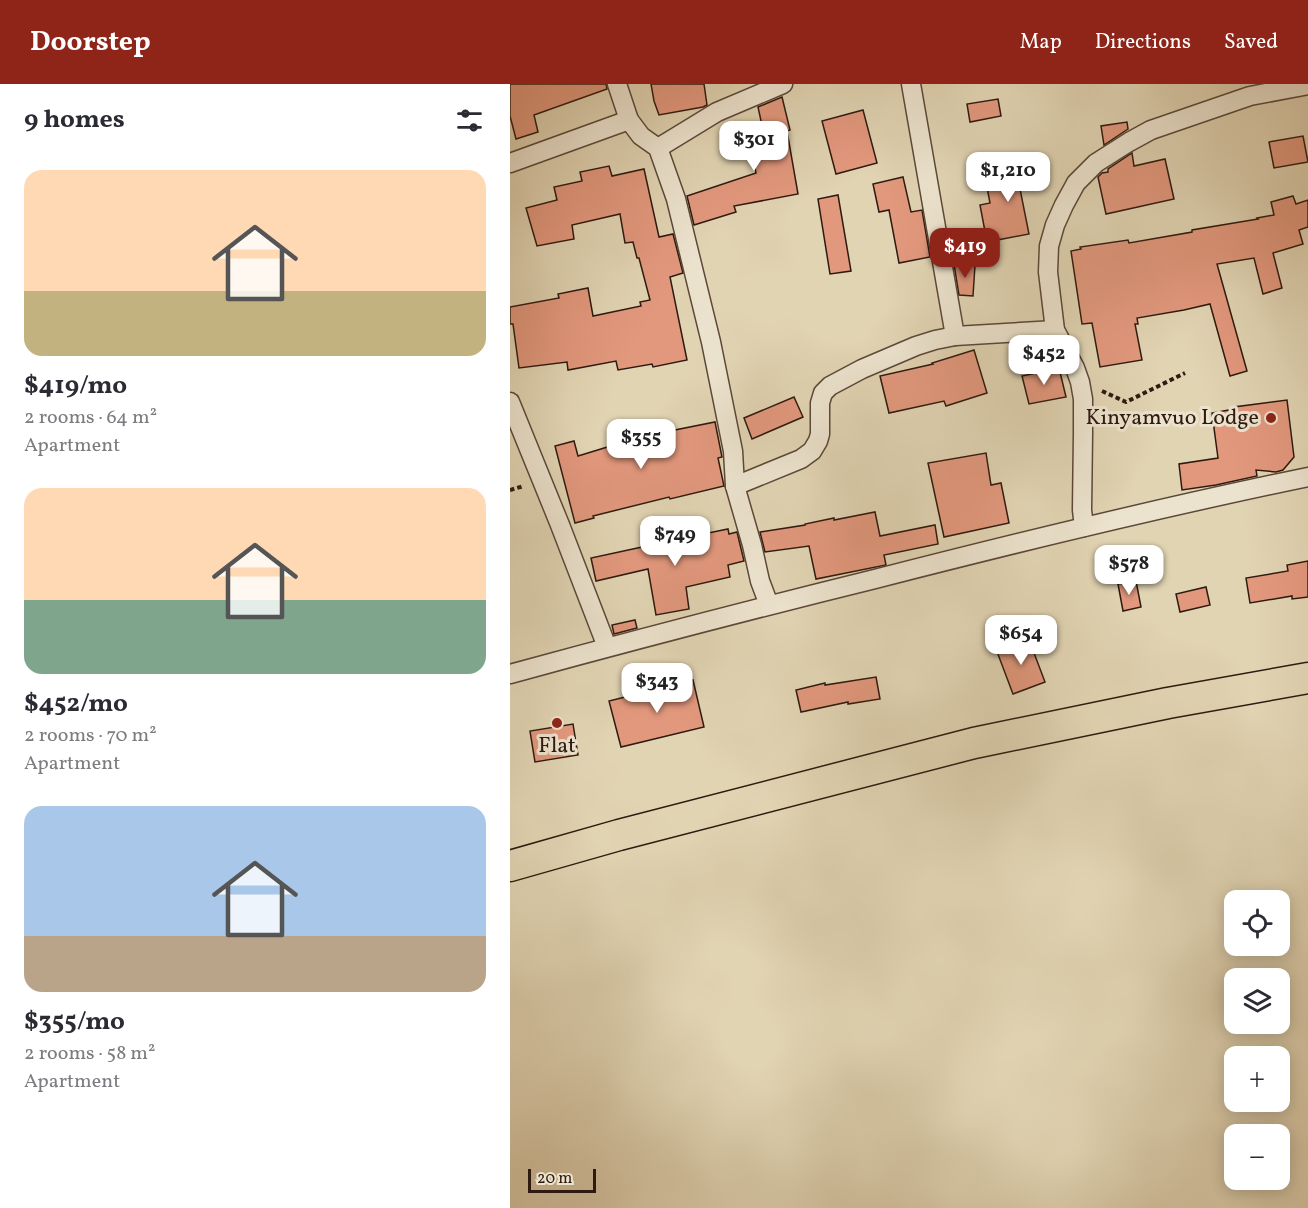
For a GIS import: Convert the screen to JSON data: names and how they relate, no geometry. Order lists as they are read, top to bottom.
{
  "places": ["Kinyamvuo Lodge", "Flat"],
  "scale_bar": "20 m",
  "page": {
    "header": "Doorstep",
    "nav": ["Map", "Directions", "Saved"],
    "heading": "9 homes",
    "price": [
      "$301",
      "$1,210",
      "$419",
      "$452",
      "$355",
      "$749",
      "$578",
      "$654",
      "$343"
    ],
    "list": [
      {
        "name": "$419/mo",
        "note": "2 rooms · 64 m² · Apartment"
      },
      {
        "name": "$452/mo",
        "note": "2 rooms · 70 m² · Apartment"
      },
      {
        "name": "$355/mo",
        "note": "2 rooms · 58 m² · Apartment"
      }
    ],
    "map_buttons": ["+", "−"],
    "scale": "20 m"
  }
}
